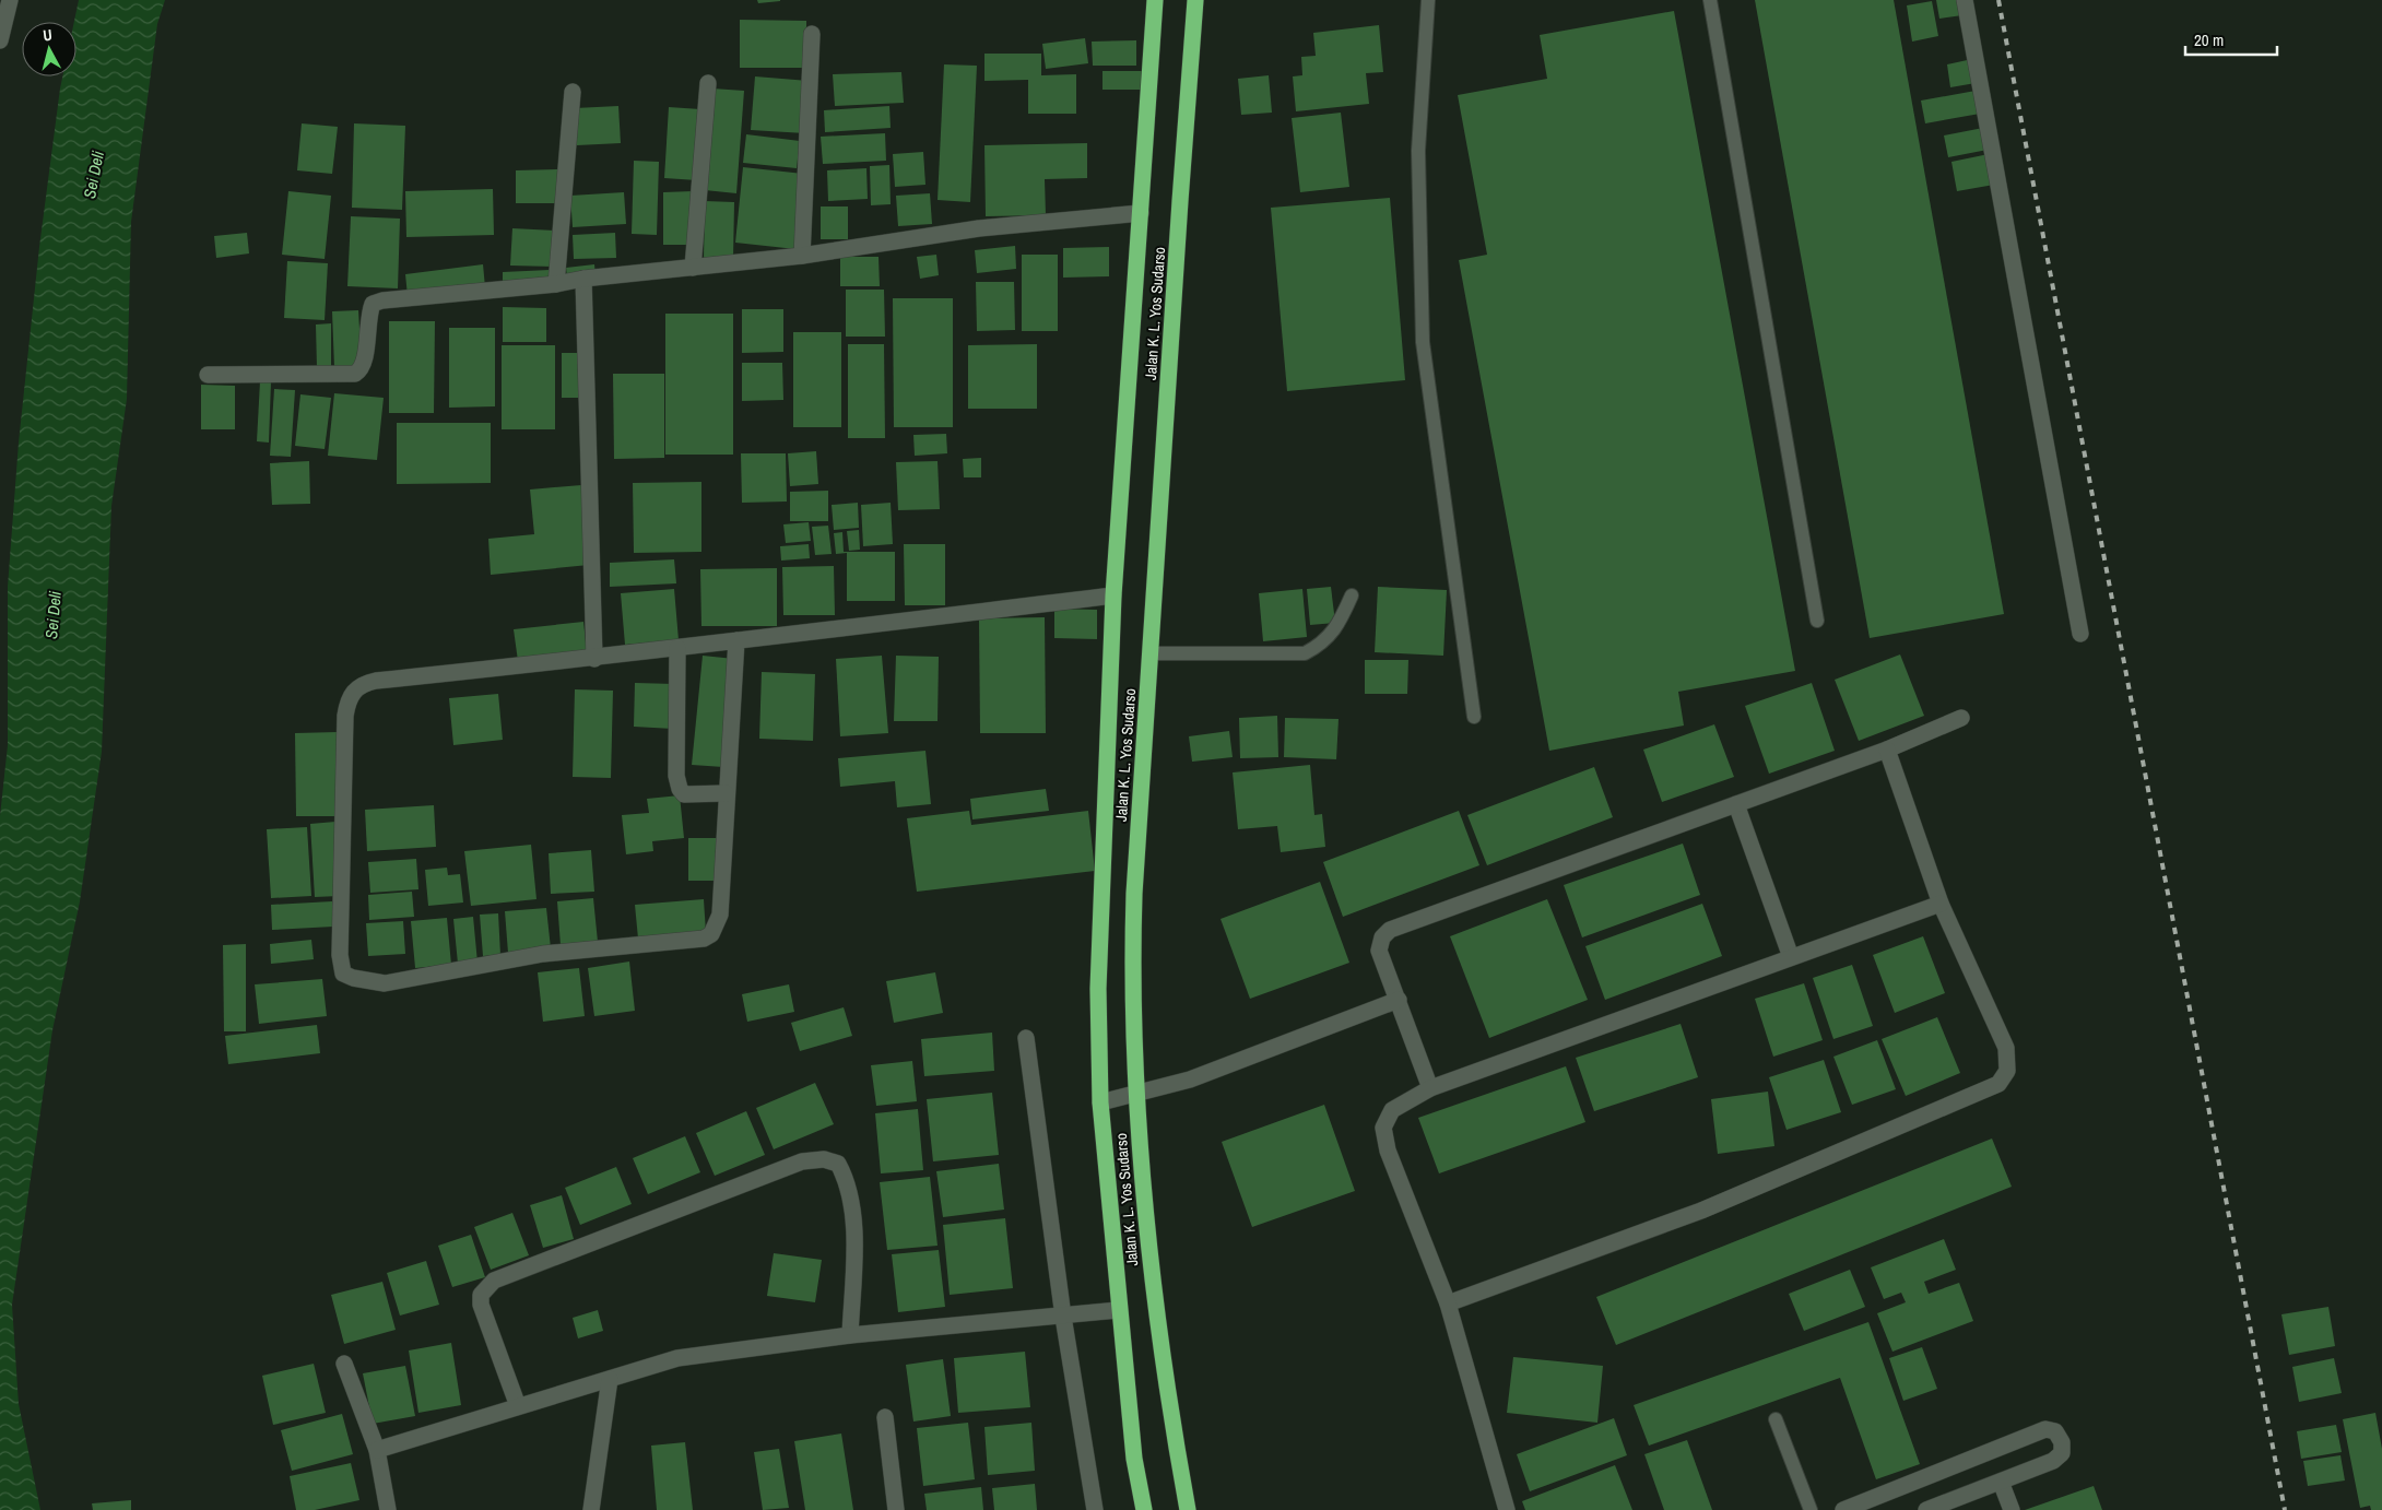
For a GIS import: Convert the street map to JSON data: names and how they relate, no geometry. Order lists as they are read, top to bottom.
{
  "streets": {
    "highway": ["Jalan K. L. Yos Sudarso"]
  },
  "water": ["Sei Deli"],
  "scale_bar": "20 m",
  "north": "top"
}
